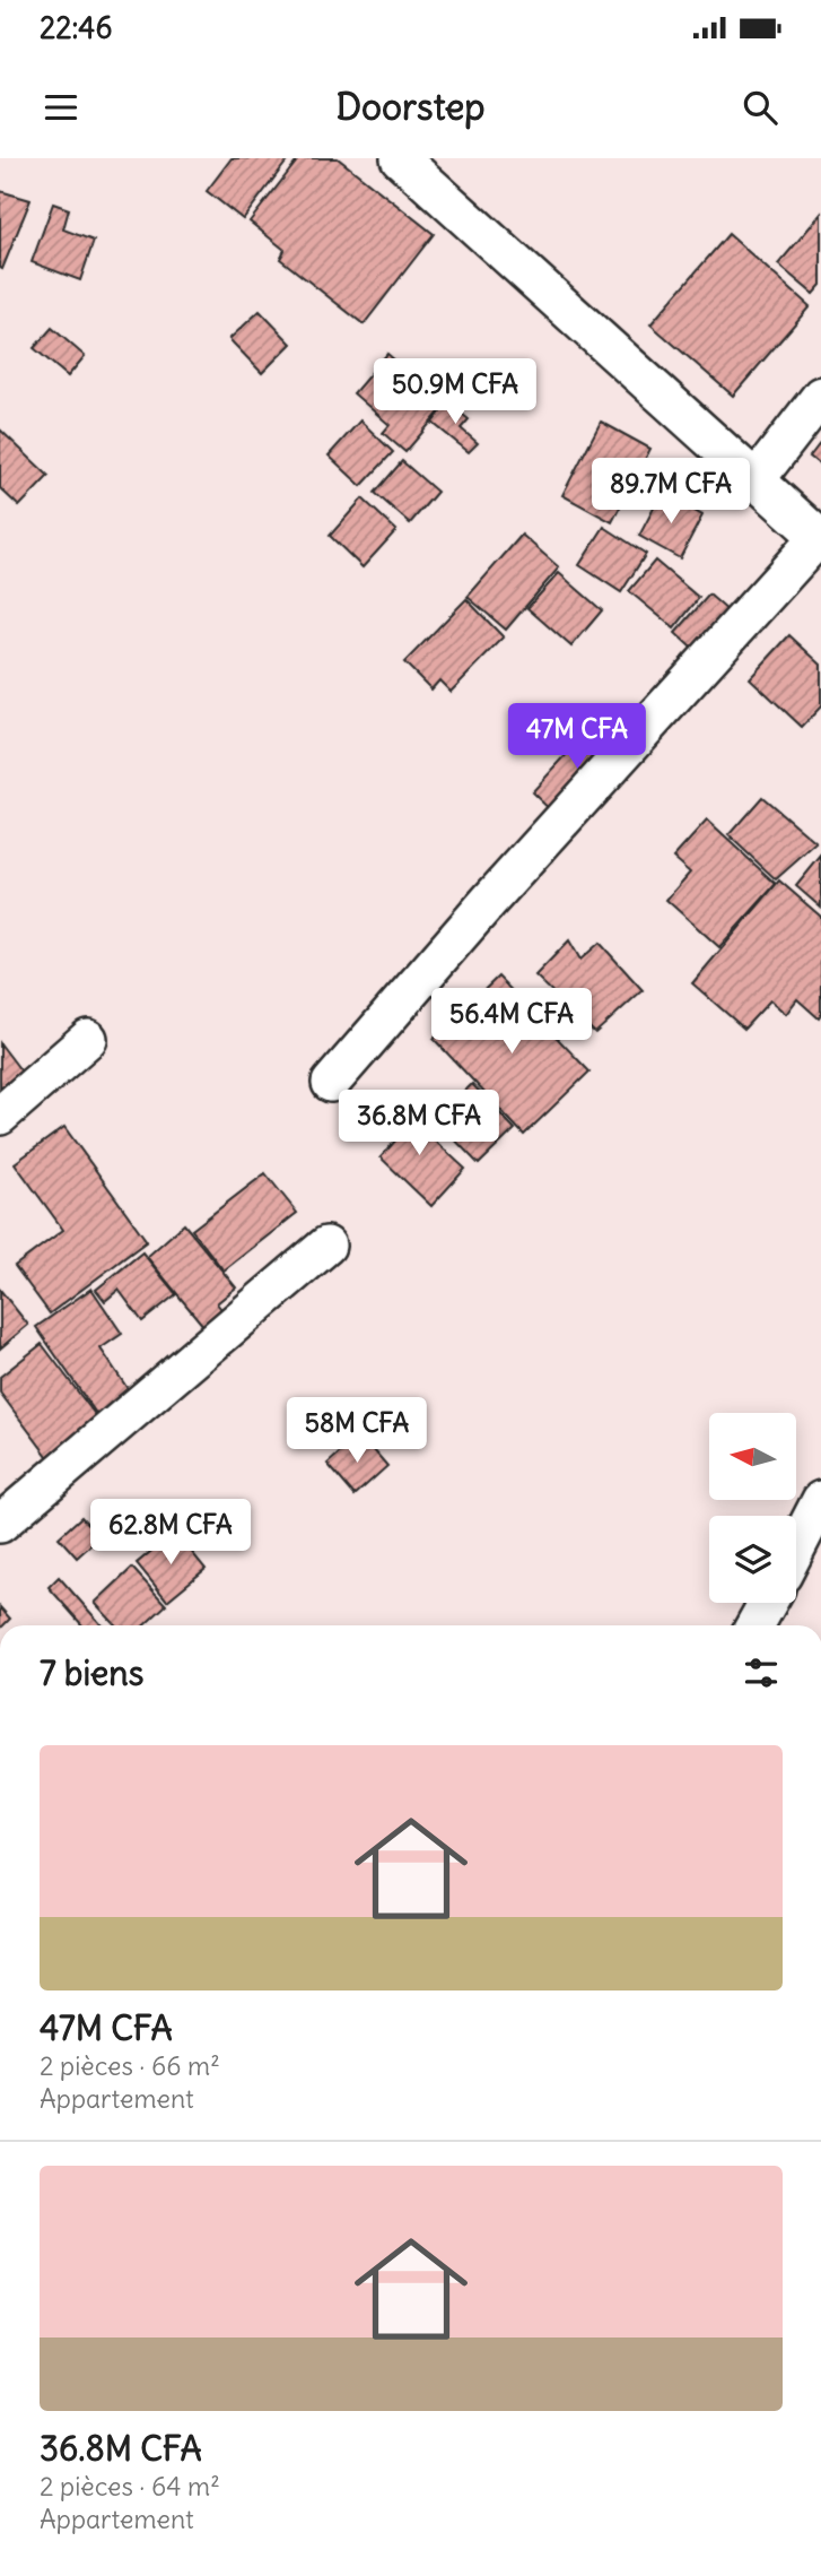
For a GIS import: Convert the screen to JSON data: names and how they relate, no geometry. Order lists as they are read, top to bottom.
{
  "north": "left",
  "page": {
    "status": "22:46",
    "header": "Doorstep",
    "price": [
      "50.9M CFA",
      "89.7M CFA",
      "47M CFA",
      "56.4M CFA",
      "36.8M CFA",
      "58M CFA",
      "62.8M CFA"
    ],
    "heading": "7 biens",
    "list": [
      {
        "name": "47M CFA",
        "note": "2 pièces · 66 m² · Appartement"
      },
      {
        "name": "36.8M CFA",
        "note": "2 pièces · 64 m² · Appartement"
      }
    ]
  }
}
